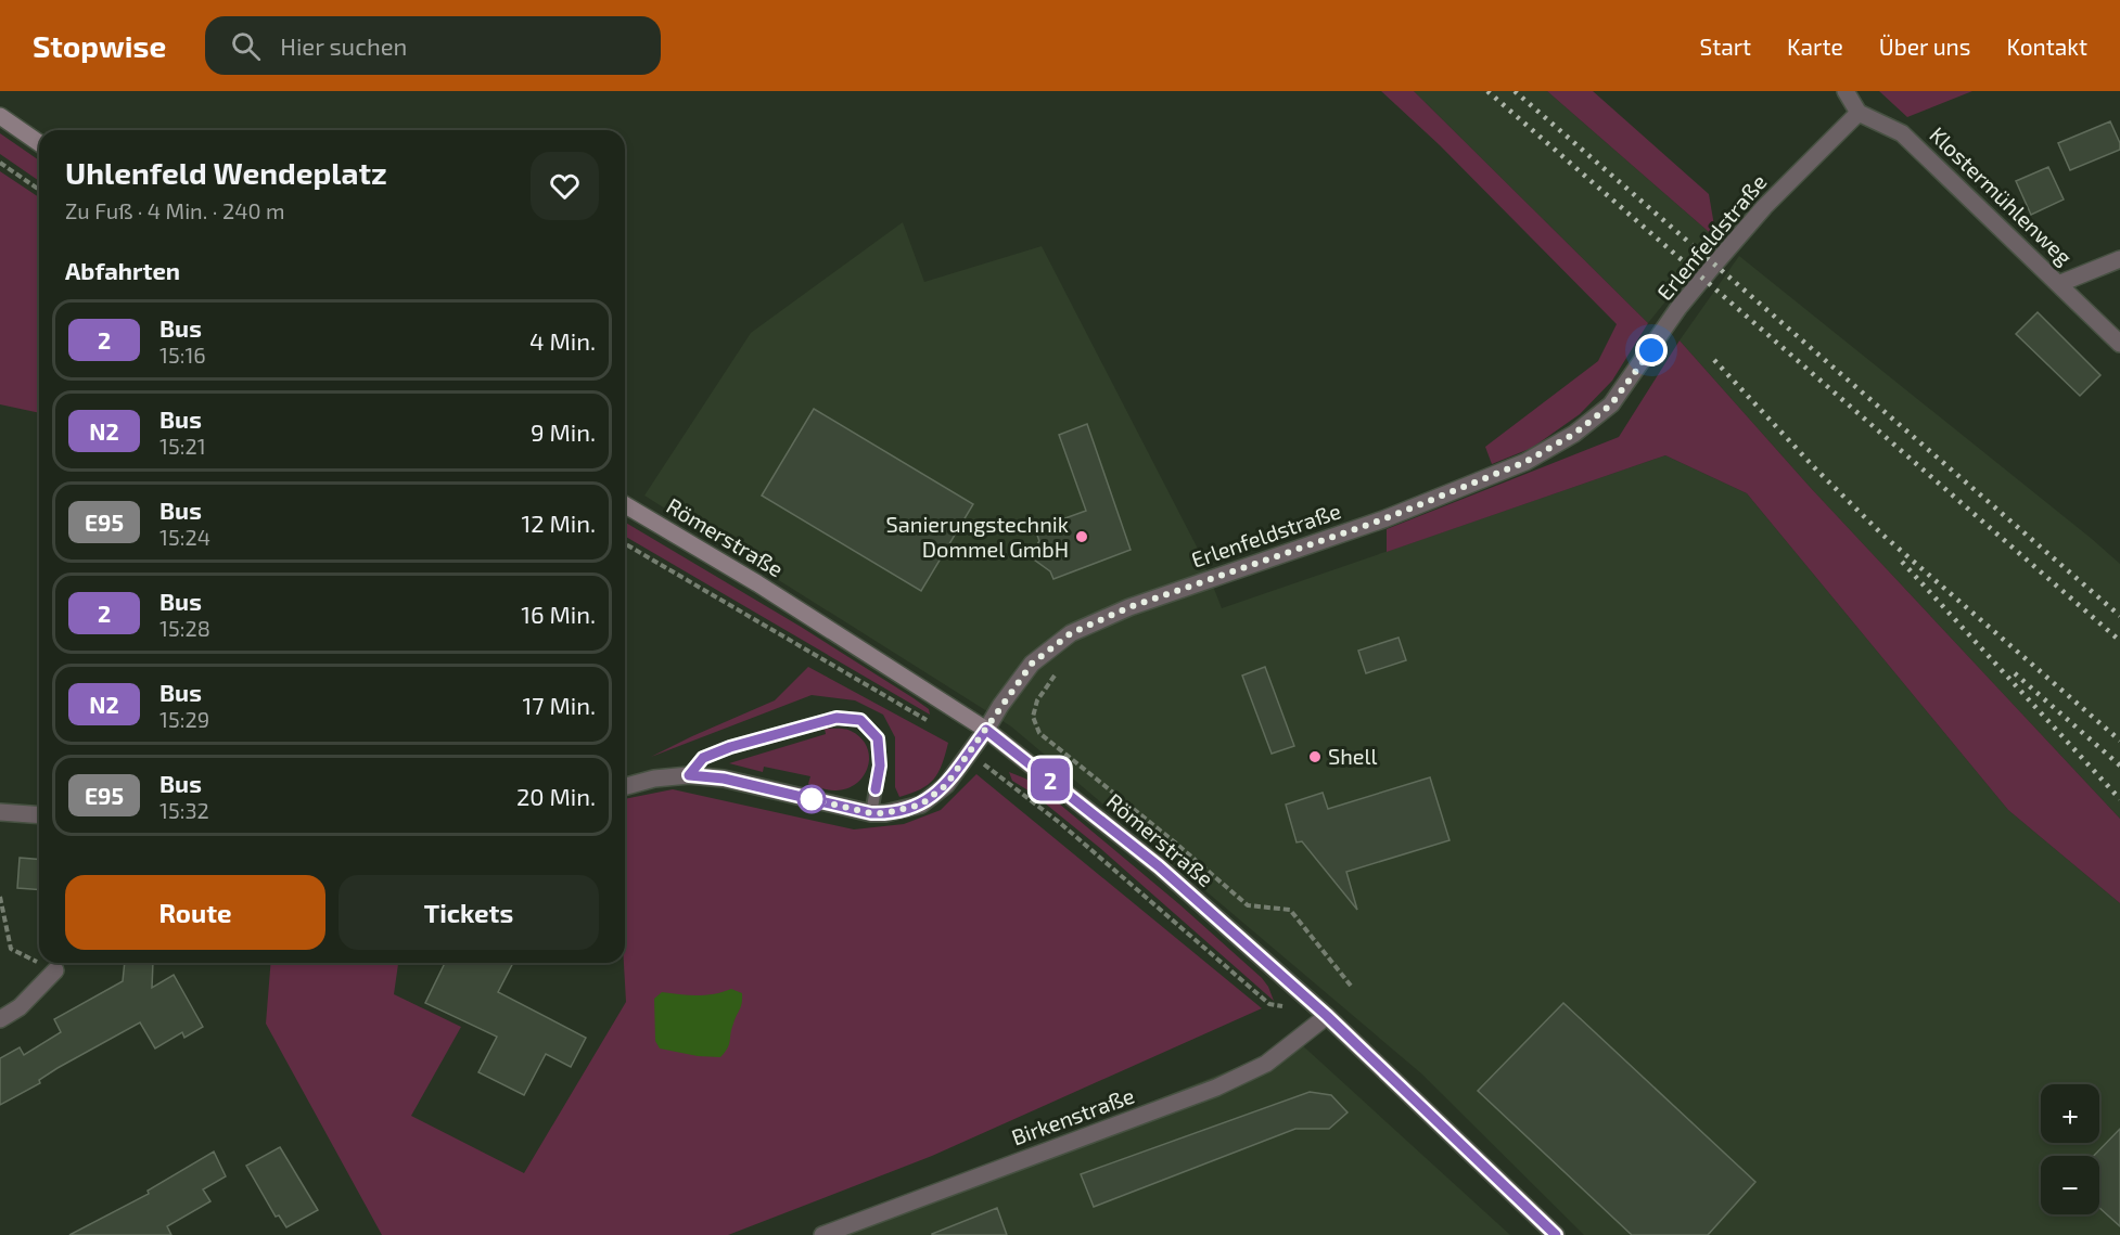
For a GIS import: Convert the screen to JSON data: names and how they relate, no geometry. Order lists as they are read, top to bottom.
{
  "streets": {
    "main road": ["Römerstraße"],
    "street": ["Klostermühlenweg", "Erlenfeldstraße", "Birkenstraße"]
  },
  "crossings": [
    ["Klostermühlenweg", "Erlenfeldstraße"],
    ["Erlenfeldstraße", "Römerstraße"],
    ["Römerstraße", "Birkenstraße"]
  ],
  "places": ["Sanierungstechnik Dommel GmbH", "Shell"],
  "lines": ["bus line 2"],
  "page": {
    "header": "Stopwise",
    "search": "Hier suchen",
    "nav": [
      "Start",
      "Karte",
      "Über uns",
      "Kontakt"
    ],
    "on_map": "2",
    "heading": [
      ["Uhlenfeld Wendeplatz", "Zu Fuß · 4 Min. · 240 m"],
      "Abfahrten"
    ],
    "list": [
      {
        "mark": "2",
        "name": "Bus",
        "note": "15:16",
        "value": "4 Min."
      },
      {
        "mark": "N2",
        "name": "Bus",
        "note": "15:21",
        "value": "9 Min."
      },
      {
        "mark": "E95",
        "name": "Bus",
        "note": "15:24",
        "value": "12 Min."
      },
      {
        "mark": "2",
        "name": "Bus",
        "note": "15:28",
        "value": "16 Min."
      },
      {
        "mark": "N2",
        "name": "Bus",
        "note": "15:29",
        "value": "17 Min."
      },
      {
        "mark": "E95",
        "name": "Bus",
        "note": "15:32",
        "value": "20 Min."
      }
    ],
    "buttons": ["Route", "Tickets"],
    "map_buttons": ["+", "−"]
  }
}
